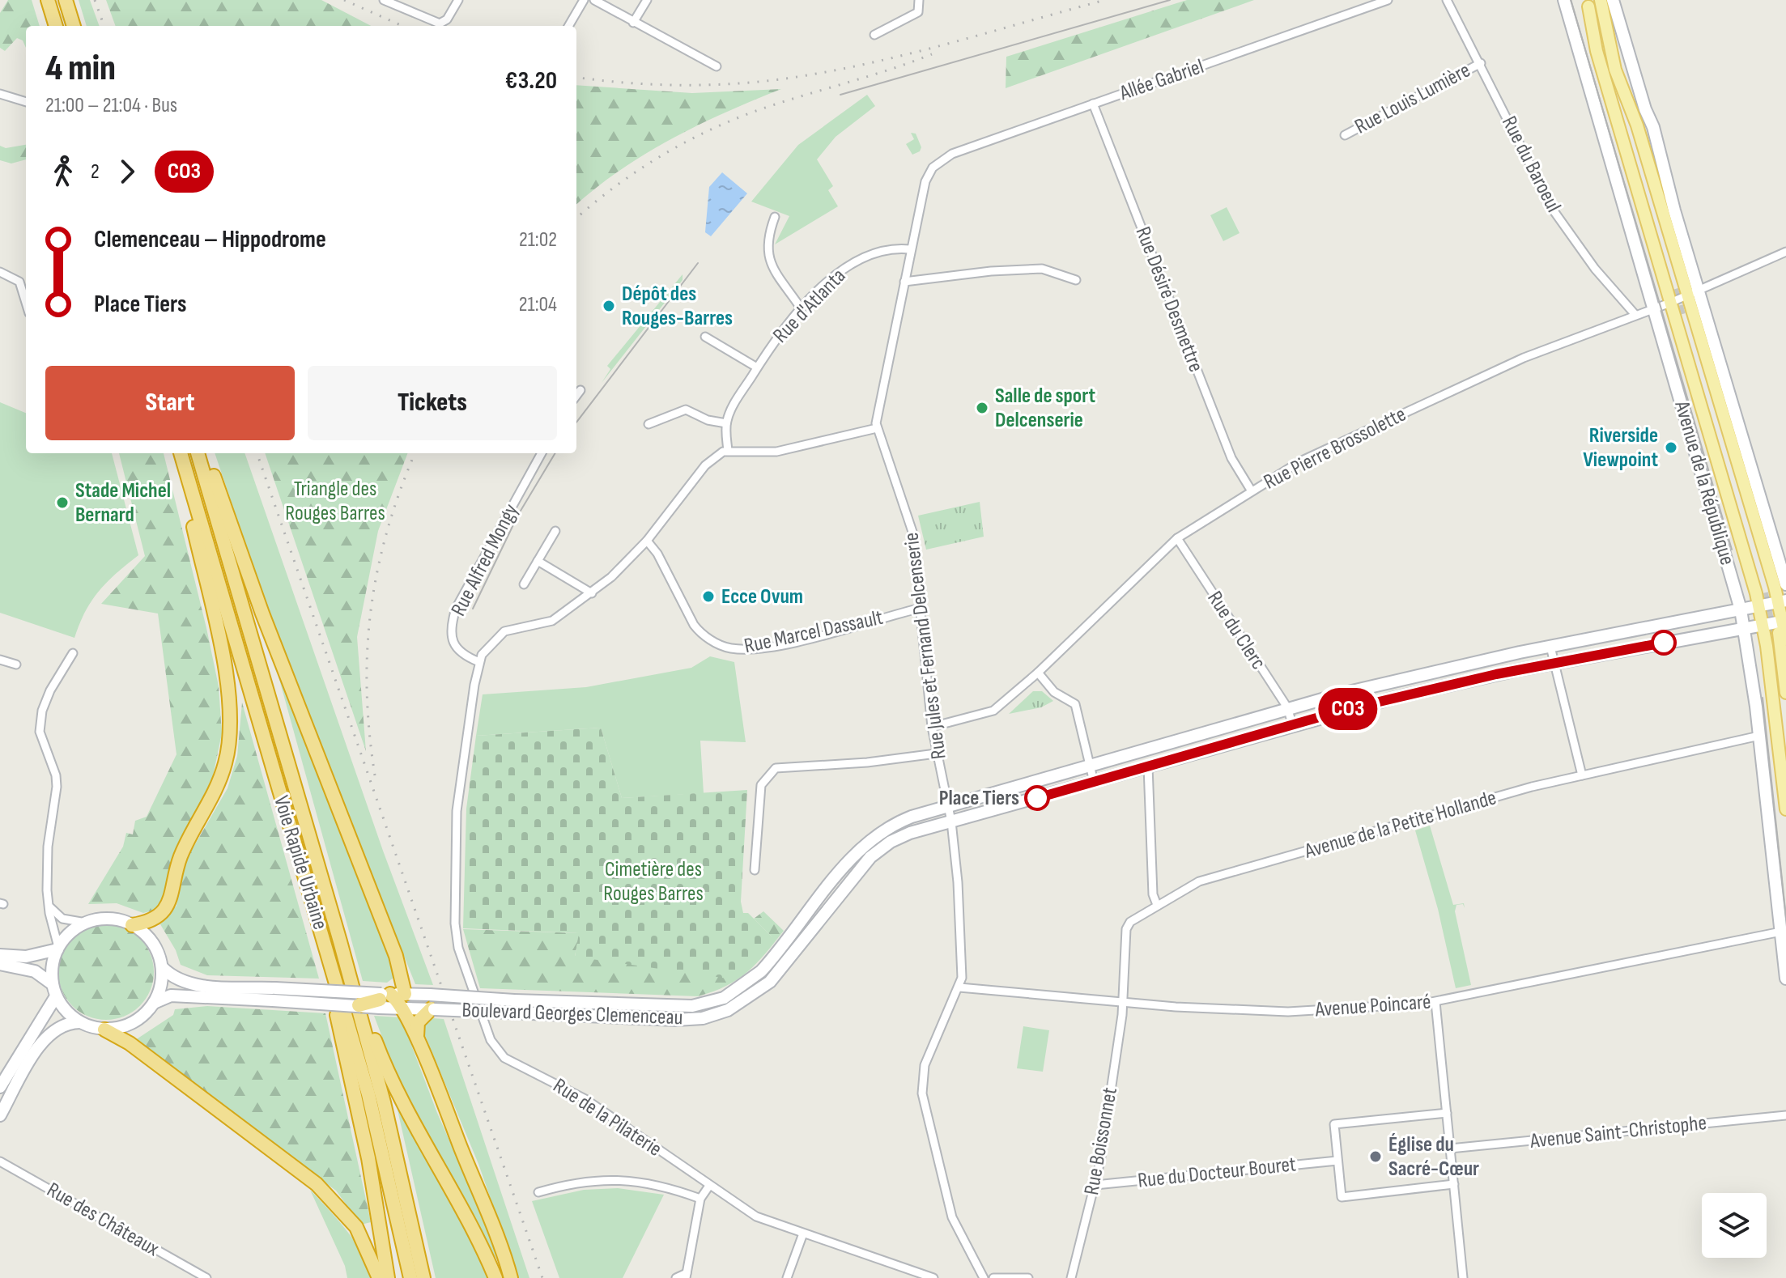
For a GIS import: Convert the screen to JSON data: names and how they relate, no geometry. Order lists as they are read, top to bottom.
{
  "streets": {
    "highway": ["Voie Rapide Urbaine"],
    "main road": ["Avenue de la République", "Boulevard Georges Clemenceau"],
    "street": [
      "Allée Gabriel",
      "Rue Louis Lumière",
      "Rue du Baroeul",
      "Rue Désiré Desmettre",
      "Rue d'Atlanta",
      "Rue Pierre Brossolette",
      "Rue Alfred Mongy",
      "Rue du Clerc",
      "Rue Marcel Dassault",
      "Rue Jules et Fernand Delcenserie",
      "Avenue de la Petite Hollande",
      "Avenue Poincaré",
      "Rue de la Pilaterie",
      "Avenue Saint-Christophe",
      "Rue Boissonnet",
      "Rue du Docteur Bouret",
      "Rue des Châteaux"
    ]
  },
  "crossings": [
    ["Allée Gabriel", "Rue Désiré Desmettre"],
    ["Allée Gabriel", "Rue Jules et Fernand Delcenserie"],
    ["Rue Louis Lumière", "Rue du Baroeul"],
    ["Rue du Baroeul", "Rue Pierre Brossolette"],
    ["Rue Désiré Desmettre", "Rue Pierre Brossolette"],
    ["Rue d'Atlanta", "Rue Jules et Fernand Delcenserie"],
    ["Rue Pierre Brossolette", "Avenue de la République"],
    ["Rue Pierre Brossolette", "Rue du Clerc"],
    ["Rue Pierre Brossolette", "Rue Jules et Fernand Delcenserie"],
    ["Avenue de la République", "Avenue de la Petite Hollande"],
    ["Avenue de la République", "Avenue Poincaré"],
    ["Avenue de la République", "Boulevard Georges Clemenceau"],
    ["Rue Alfred Mongy", "Rue de la Pilaterie"],
    ["Rue du Clerc", "Boulevard Georges Clemenceau"],
    ["Rue Marcel Dassault", "Rue Jules et Fernand Delcenserie"],
    ["Rue Jules et Fernand Delcenserie", "Avenue Poincaré"],
    ["Rue Jules et Fernand Delcenserie", "Boulevard Georges Clemenceau"],
    ["Avenue de la Petite Hollande", "Avenue Poincaré"],
    ["Avenue de la Petite Hollande", "Rue Boissonnet"],
    ["Avenue Poincaré", "Rue Boissonnet"],
    ["Rue Boissonnet", "Rue du Docteur Bouret"]
  ],
  "parks": ["Triangle des Rouges Barres", "Cimetière des Rouges Barres"],
  "places": [
    "Dépôt des Rouges-Barres",
    "Salle de sport Delcenserie",
    "Riverside Viewpoint",
    "Stade Michel Bernard",
    "Ecce Ovum",
    "Place Tiers",
    "Église du Sacré-Cœur"
  ],
  "lines": ["bus line CO3"],
  "page": {
    "on_map": "CO3",
    "heading": ["4 min", "21:00 – 21:04 · Bus", "€3.20"],
    "legs": ["2", "CO3"],
    "list": [
      {
        "name": "Clemenceau – Hippodrome",
        "value": "21:02"
      },
      {
        "name": "Place Tiers",
        "value": "21:04"
      }
    ],
    "buttons": ["Start", "Tickets"]
  }
}
